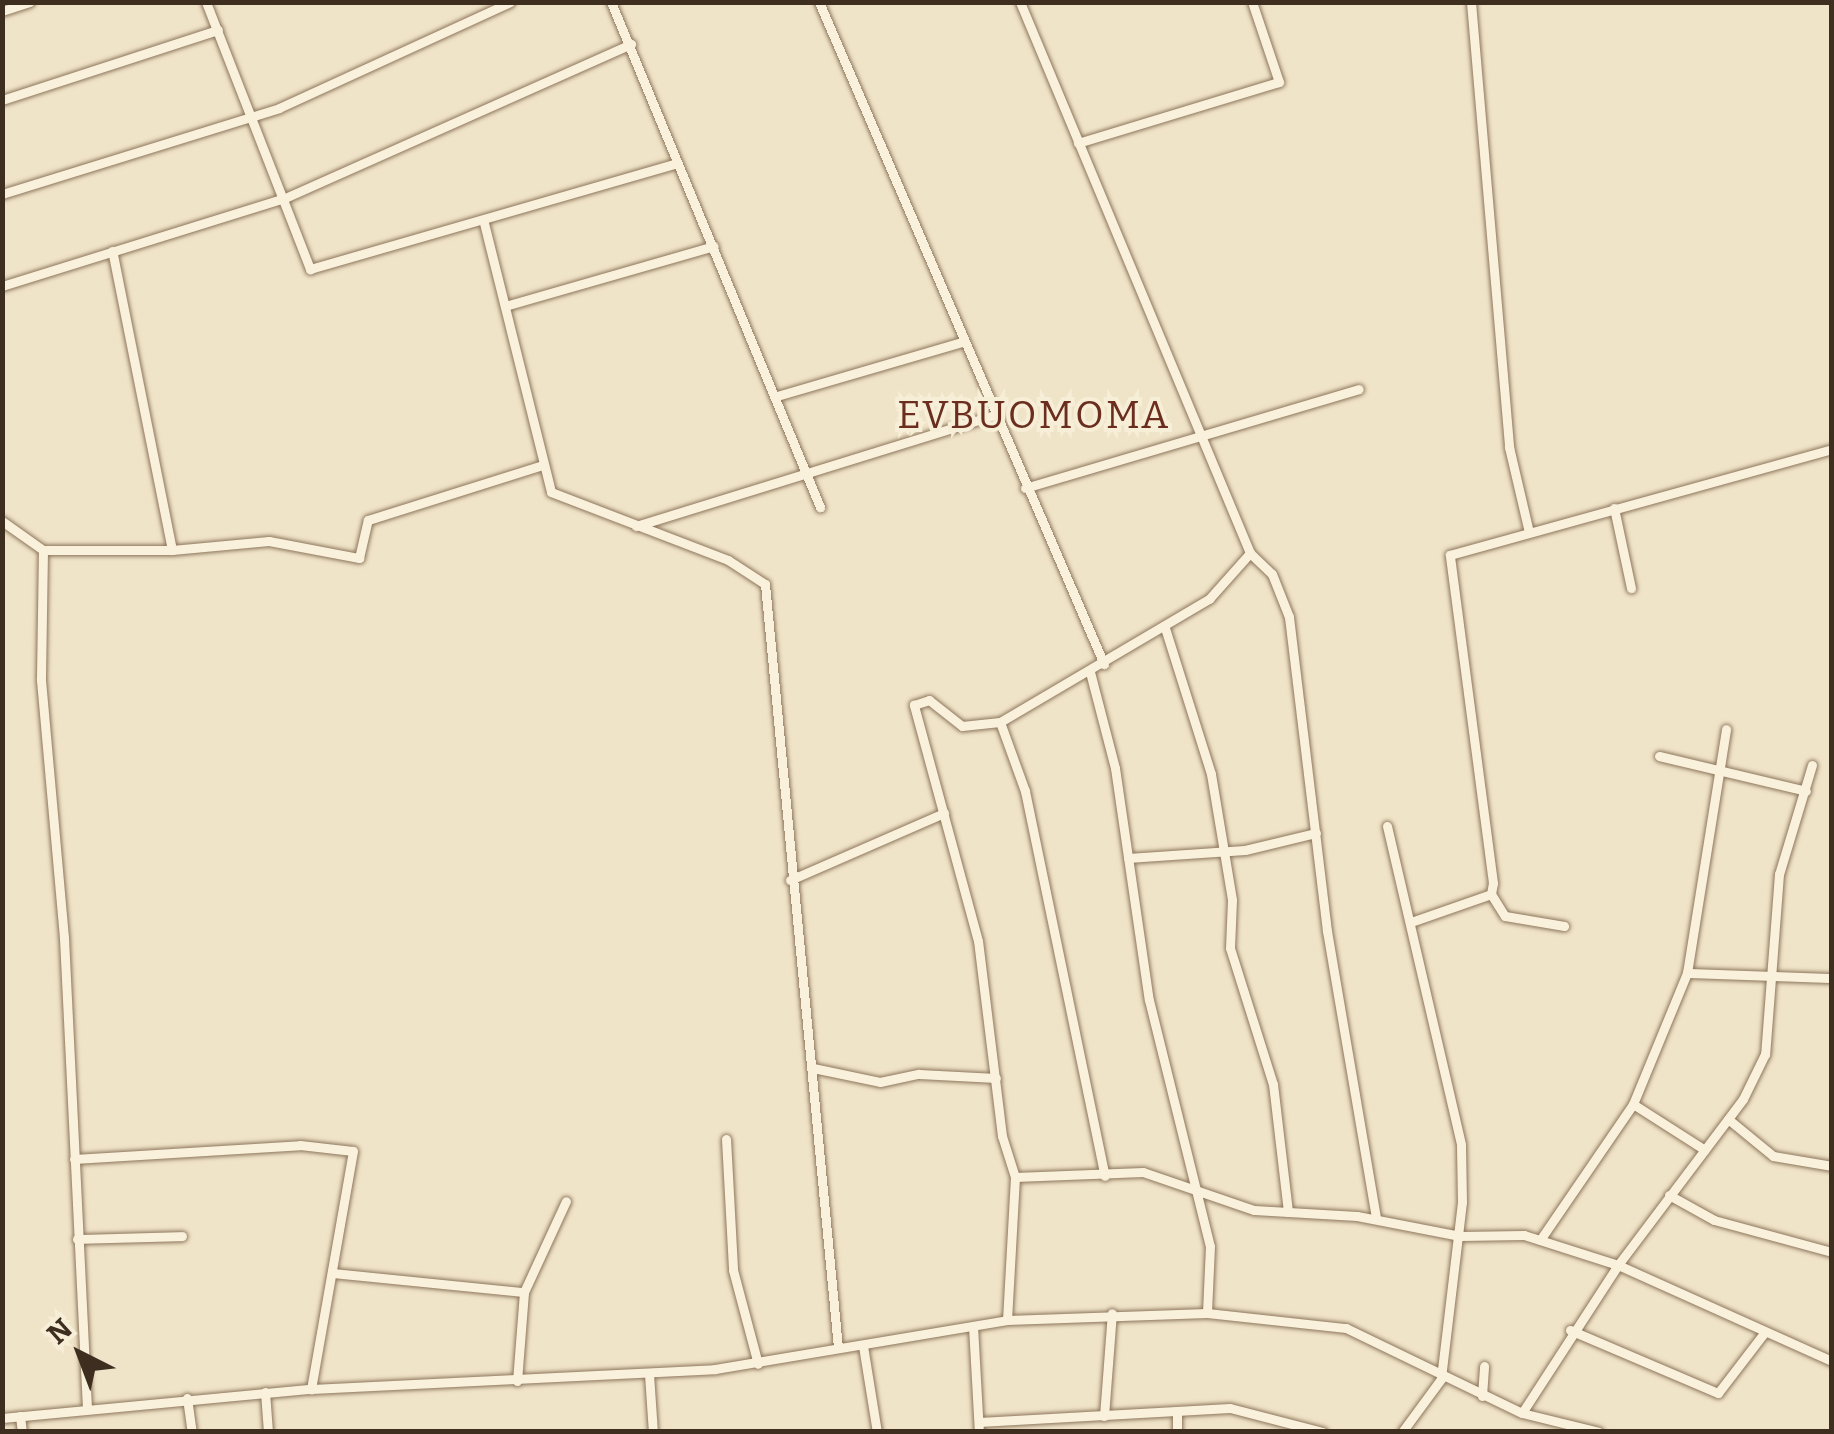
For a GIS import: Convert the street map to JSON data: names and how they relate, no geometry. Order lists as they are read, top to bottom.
{
  "districts": ["EVBUOMOMA"],
  "north": "top left"
}
